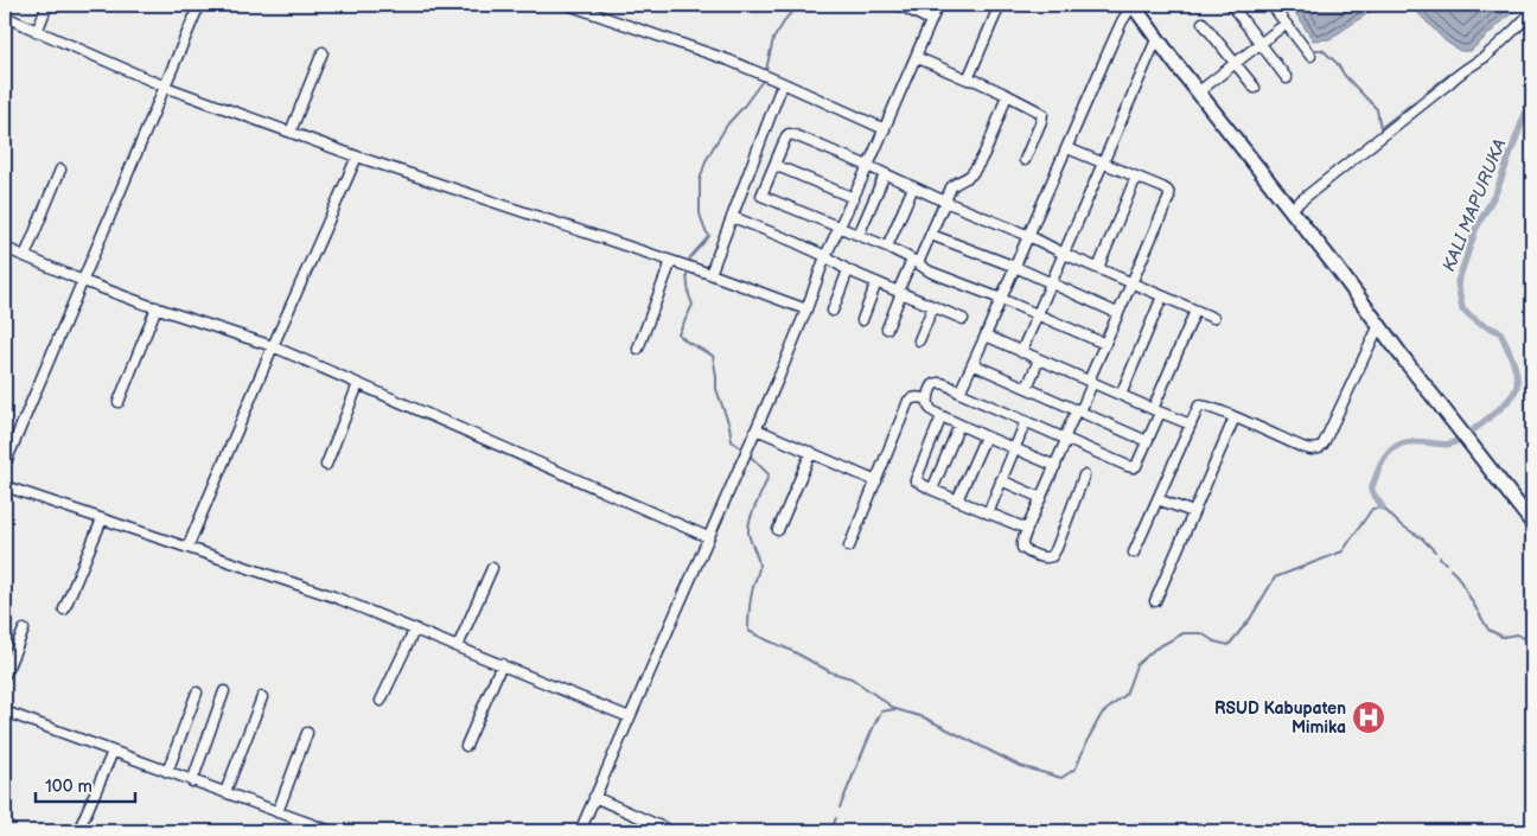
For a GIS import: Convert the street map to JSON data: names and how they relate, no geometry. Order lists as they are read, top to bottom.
{
  "water": ["KALI MAPURUKA"],
  "places": {
    "hospital": ["RSUD Kabupaten Mimika"]
  },
  "scale_bar": "100 m"
}
